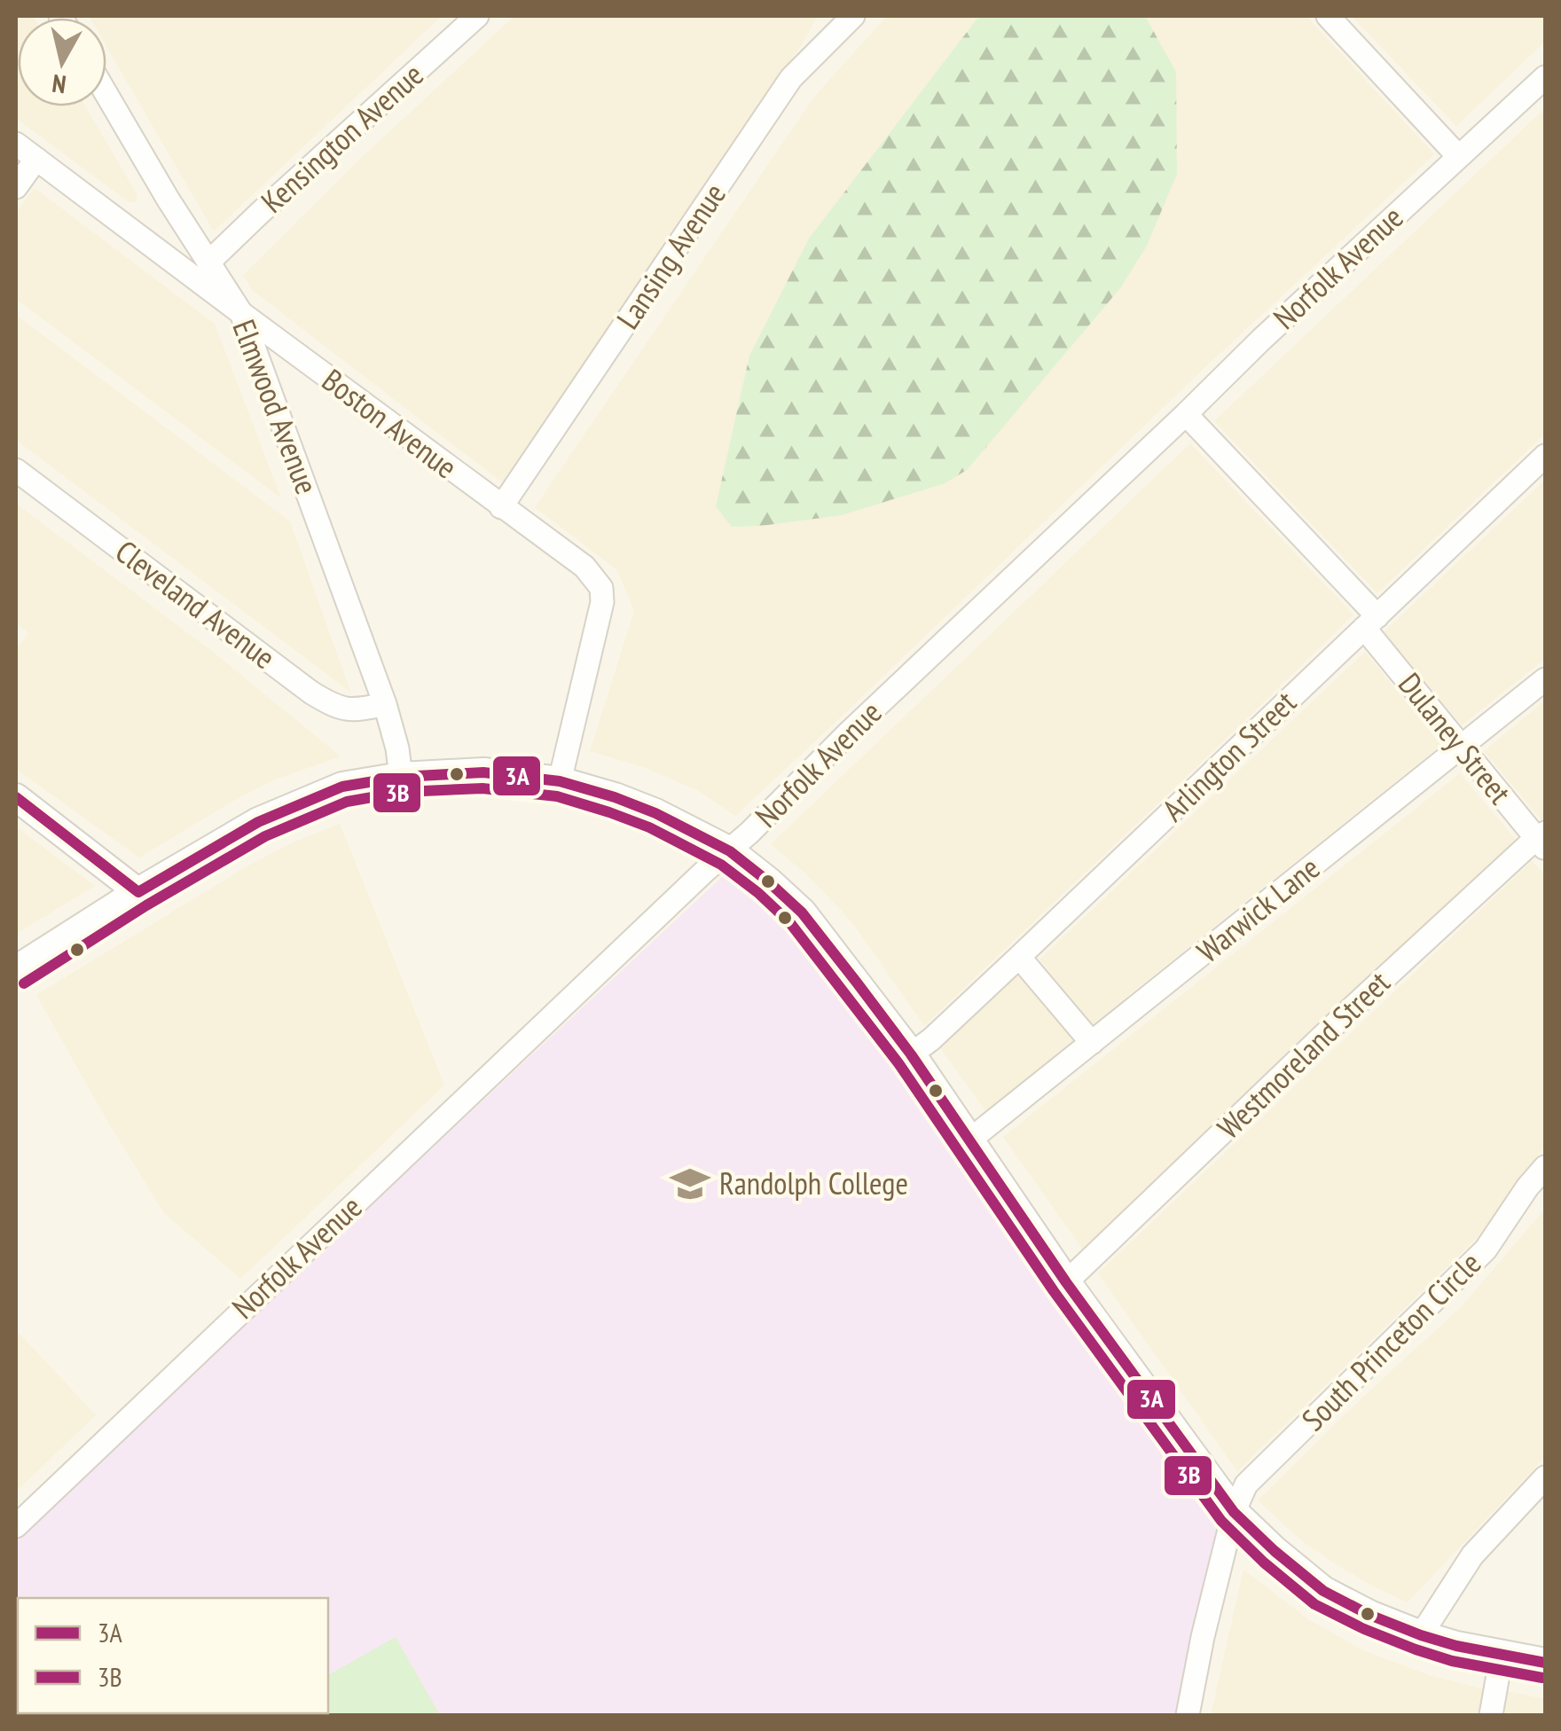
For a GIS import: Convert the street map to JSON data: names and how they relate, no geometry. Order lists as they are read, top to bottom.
{
  "streets": {
    "street": [
      "Kensington Avenue",
      "Lansing Avenue",
      "Norfolk Avenue",
      "Elmwood Avenue",
      "Boston Avenue",
      "Cleveland Avenue",
      "Dulaney Street",
      "Arlington Street",
      "Warwick Lane",
      "Westmoreland Street",
      "South Princeton Circle"
    ]
  },
  "crossings": [
    ["Kensington Avenue", "Elmwood Avenue"],
    ["Lansing Avenue", "Boston Avenue"],
    ["Norfolk Avenue", "Dulaney Street"],
    ["Elmwood Avenue", "Boston Avenue"],
    ["Elmwood Avenue", "Cleveland Avenue"],
    ["Dulaney Street", "Arlington Street"],
    ["Dulaney Street", "Warwick Lane"],
    ["Dulaney Street", "Westmoreland Street"]
  ],
  "places": {
    "school or university": ["Randolph College"]
  },
  "lines": ["transit line 3A", "transit line 3B"],
  "legend": ["3A", "3B"],
  "north": "bottom"
}
